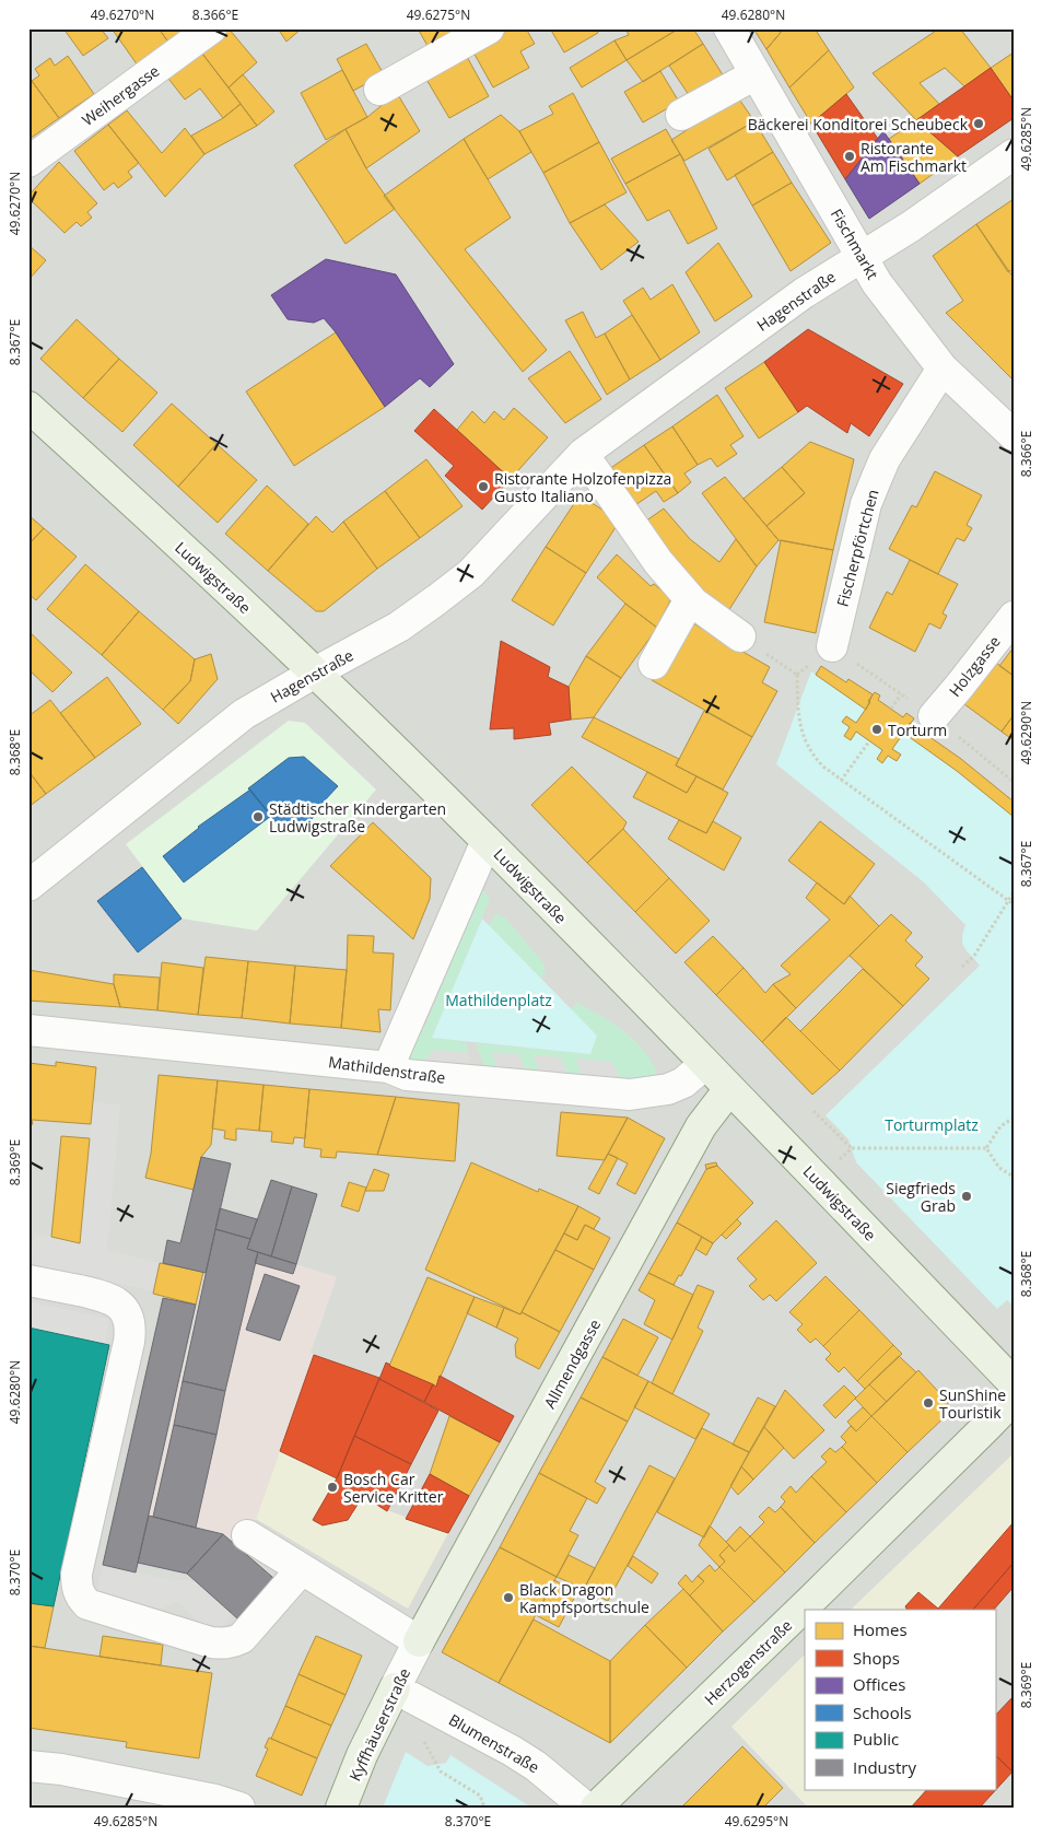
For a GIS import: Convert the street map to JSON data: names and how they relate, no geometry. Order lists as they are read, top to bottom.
{
  "streets": {
    "main road": [
      "Ludwigstraße",
      "Allmendgasse",
      "Herzogenstraße",
      "Kyffhäuserstraße"
    ],
    "street": [
      "Weihergasse",
      "Fischmarkt",
      "Hagenstraße",
      "Fischerpförtchen",
      "Holzgasse",
      "Mathildenstraße",
      "Blumenstraße"
    ]
  },
  "crossings": [
    ["Fischmarkt", "Hagenstraße"],
    ["Fischmarkt", "Fischerpförtchen"],
    ["Hagenstraße", "Ludwigstraße"],
    ["Ludwigstraße", "Mathildenstraße"],
    ["Ludwigstraße", "Allmendgasse"],
    ["Allmendgasse", "Kyffhäuserstraße"],
    ["Kyffhäuserstraße", "Blumenstraße"]
  ],
  "parks": ["Mathildenplatz", "Torturmplatz"],
  "places": [
    "Bäckerei Konditorei Scheubeck",
    "Ristorante Am Fischmarkt",
    "Ristorante Holzofenpizza Gusto Italiano",
    "Torturm",
    "Städtischer Kindergarten Ludwigstraße",
    "Siegfrieds Grab",
    "SunShine Touristik",
    "Bosch Car Service Kritter",
    "Black Dragon Kampfsportschule"
  ],
  "legend": [
    "Homes",
    "Shops",
    "Offices",
    "Schools",
    "Public",
    "Industry"
  ],
  "coordinates": [
    "49.6270°N",
    "8.366°E",
    "49.6275°N",
    "49.6280°N",
    "49.6285°N",
    "8.367°E",
    "49.6290°N",
    "8.368°E",
    "8.369°E",
    "8.370°E",
    "49.6295°N"
  ]
}
